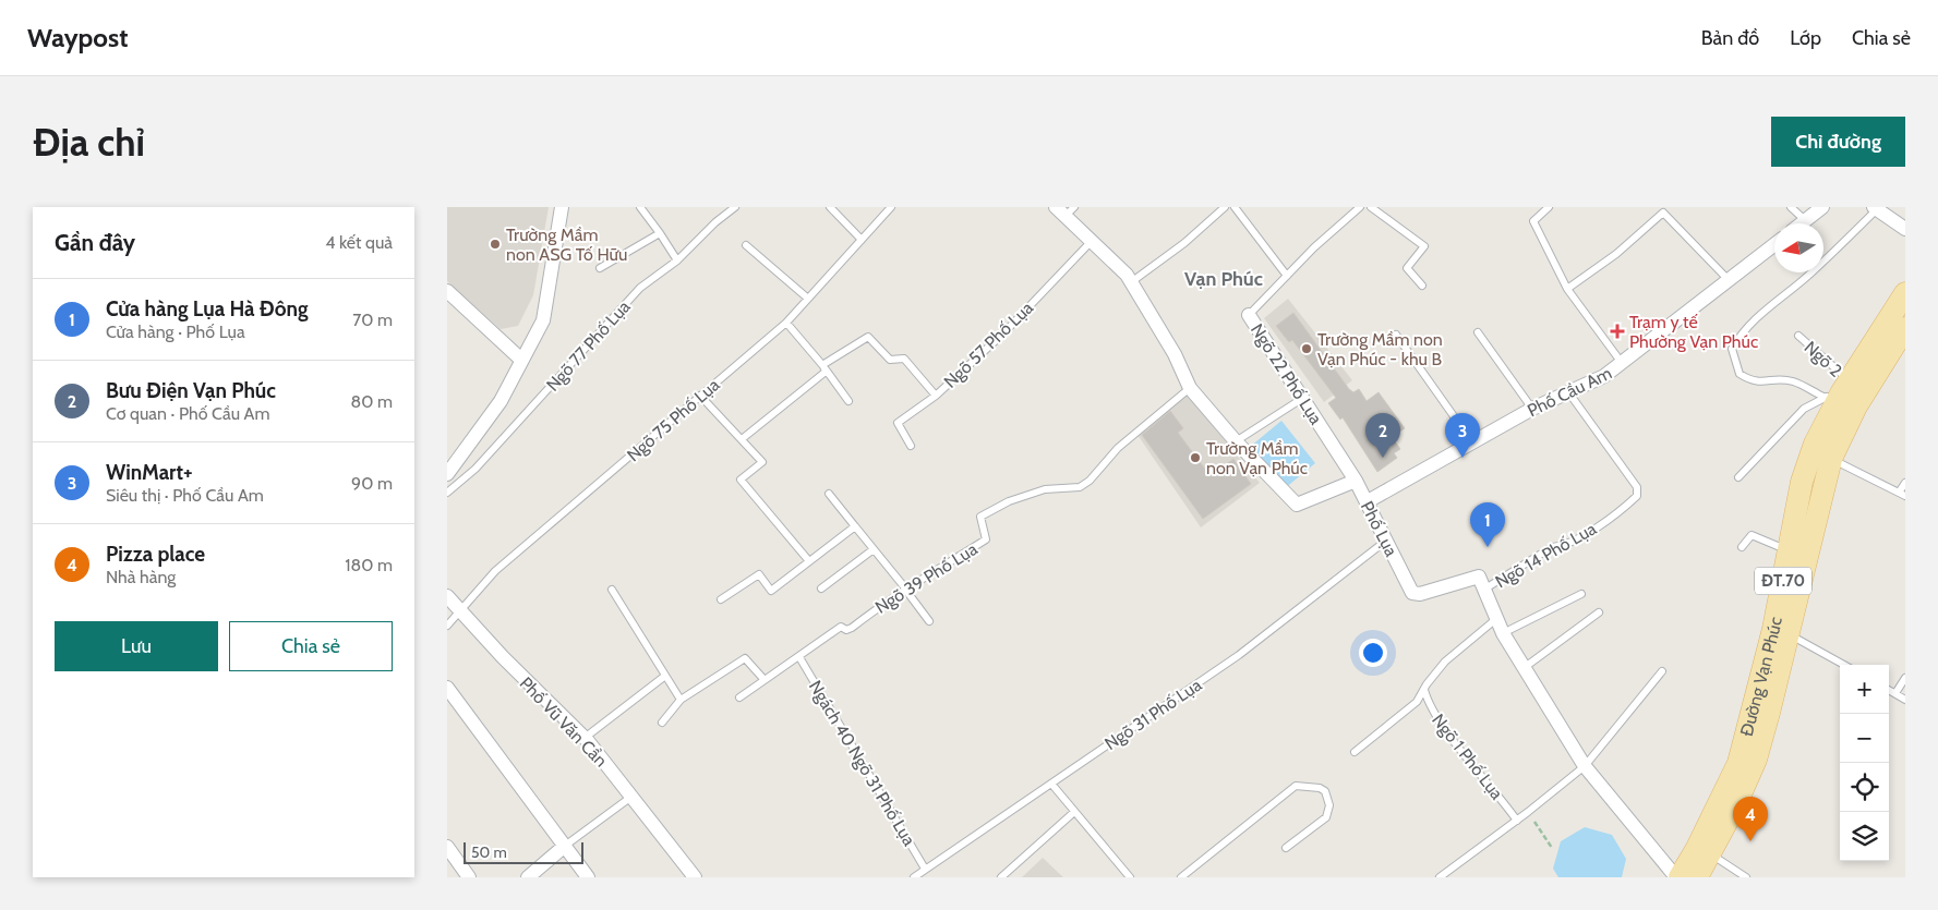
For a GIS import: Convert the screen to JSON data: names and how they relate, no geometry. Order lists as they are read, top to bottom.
{
  "streets": {
    "main road": ["ĐT.70", "Đường Vạn Phúc"],
    "street": [
      "Ngõ 22 Phố Lụa",
      "Phố Cầu Am",
      "Phố Lụa",
      "Phố Vũ Văn Cẩn"
    ],
    "lane": [
      "Ngõ 57 Phố Lụa",
      "Ngõ 77 Phố Lụa",
      "Ngõ 2",
      "Ngõ 75 Phố Lụa",
      "Ngõ 14 Phố Lụa",
      "Ngõ 39 Phố Lụa",
      "Ngõ 31 Phố Lụa",
      "Ngõ 1 Phố Lụa",
      "Ngách 40 Ngõ 31 Phố Lụa"
    ]
  },
  "crossings": [
    ["Ngõ 57 Phố Lụa", "Phố Lụa"],
    ["Ngõ 2", "Đường Vạn Phúc"],
    ["Ngõ 22 Phố Lụa", "Phố Lụa"],
    ["Phố Cầu Am", "Phố Lụa"],
    ["Phố Cầu Am", "Ngõ 14 Phố Lụa"],
    ["Ngõ 75 Phố Lụa", "Phố Vũ Văn Cẩn"],
    ["Phố Lụa", "Ngõ 14 Phố Lụa"],
    ["Phố Lụa", "Ngõ 39 Phố Lụa"],
    ["Phố Lụa", "Ngõ 31 Phố Lụa"],
    ["Ngõ 39 Phố Lụa", "Ngách 40 Ngõ 31 Phố Lụa"],
    ["Ngõ 31 Phố Lụa", "Ngách 40 Ngõ 31 Phố Lụa"]
  ],
  "districts": ["Vạn Phúc"],
  "places": {
    "other": ["Trường Mầm non ASG Tố Hữu", "Trường Mầm non Vạn Phúc - khu B", "Trường Mầm non Vạn Phúc"],
    "health": ["Trạm y tế Phường Vạn Phúc"]
  },
  "scale_bar": "50 m",
  "north": "left",
  "page": {
    "header": "Waypost",
    "nav": ["Bản đồ", "Lớp", "Chia sẻ"],
    "buttons": [
      "Chỉ đường",
      ["Lưu", "Chia sẻ"]
    ],
    "title": "Địa chỉ",
    "heading": ["Gần đây", "4 kết quả"],
    "list": [
      {
        "mark": "1",
        "name": "Cửa hàng Lụa Hà Đông",
        "note": "Cửa hàng · Phố Lụa",
        "value": "70 m"
      },
      {
        "mark": "2",
        "name": "Bưu Điện Vạn Phúc",
        "note": "Cơ quan · Phố Cầu Am",
        "value": "80 m"
      },
      {
        "mark": "3",
        "name": "WinMart+",
        "note": "Siêu thị · Phố Cầu Am",
        "value": "90 m"
      },
      {
        "mark": "4",
        "name": "Pizza place",
        "note": "Nhà hàng",
        "value": "180 m"
      }
    ],
    "pins": [
      "2",
      "3",
      "1",
      "4"
    ],
    "map_buttons": ["+", "−"],
    "scale": "50 m"
  }
}
